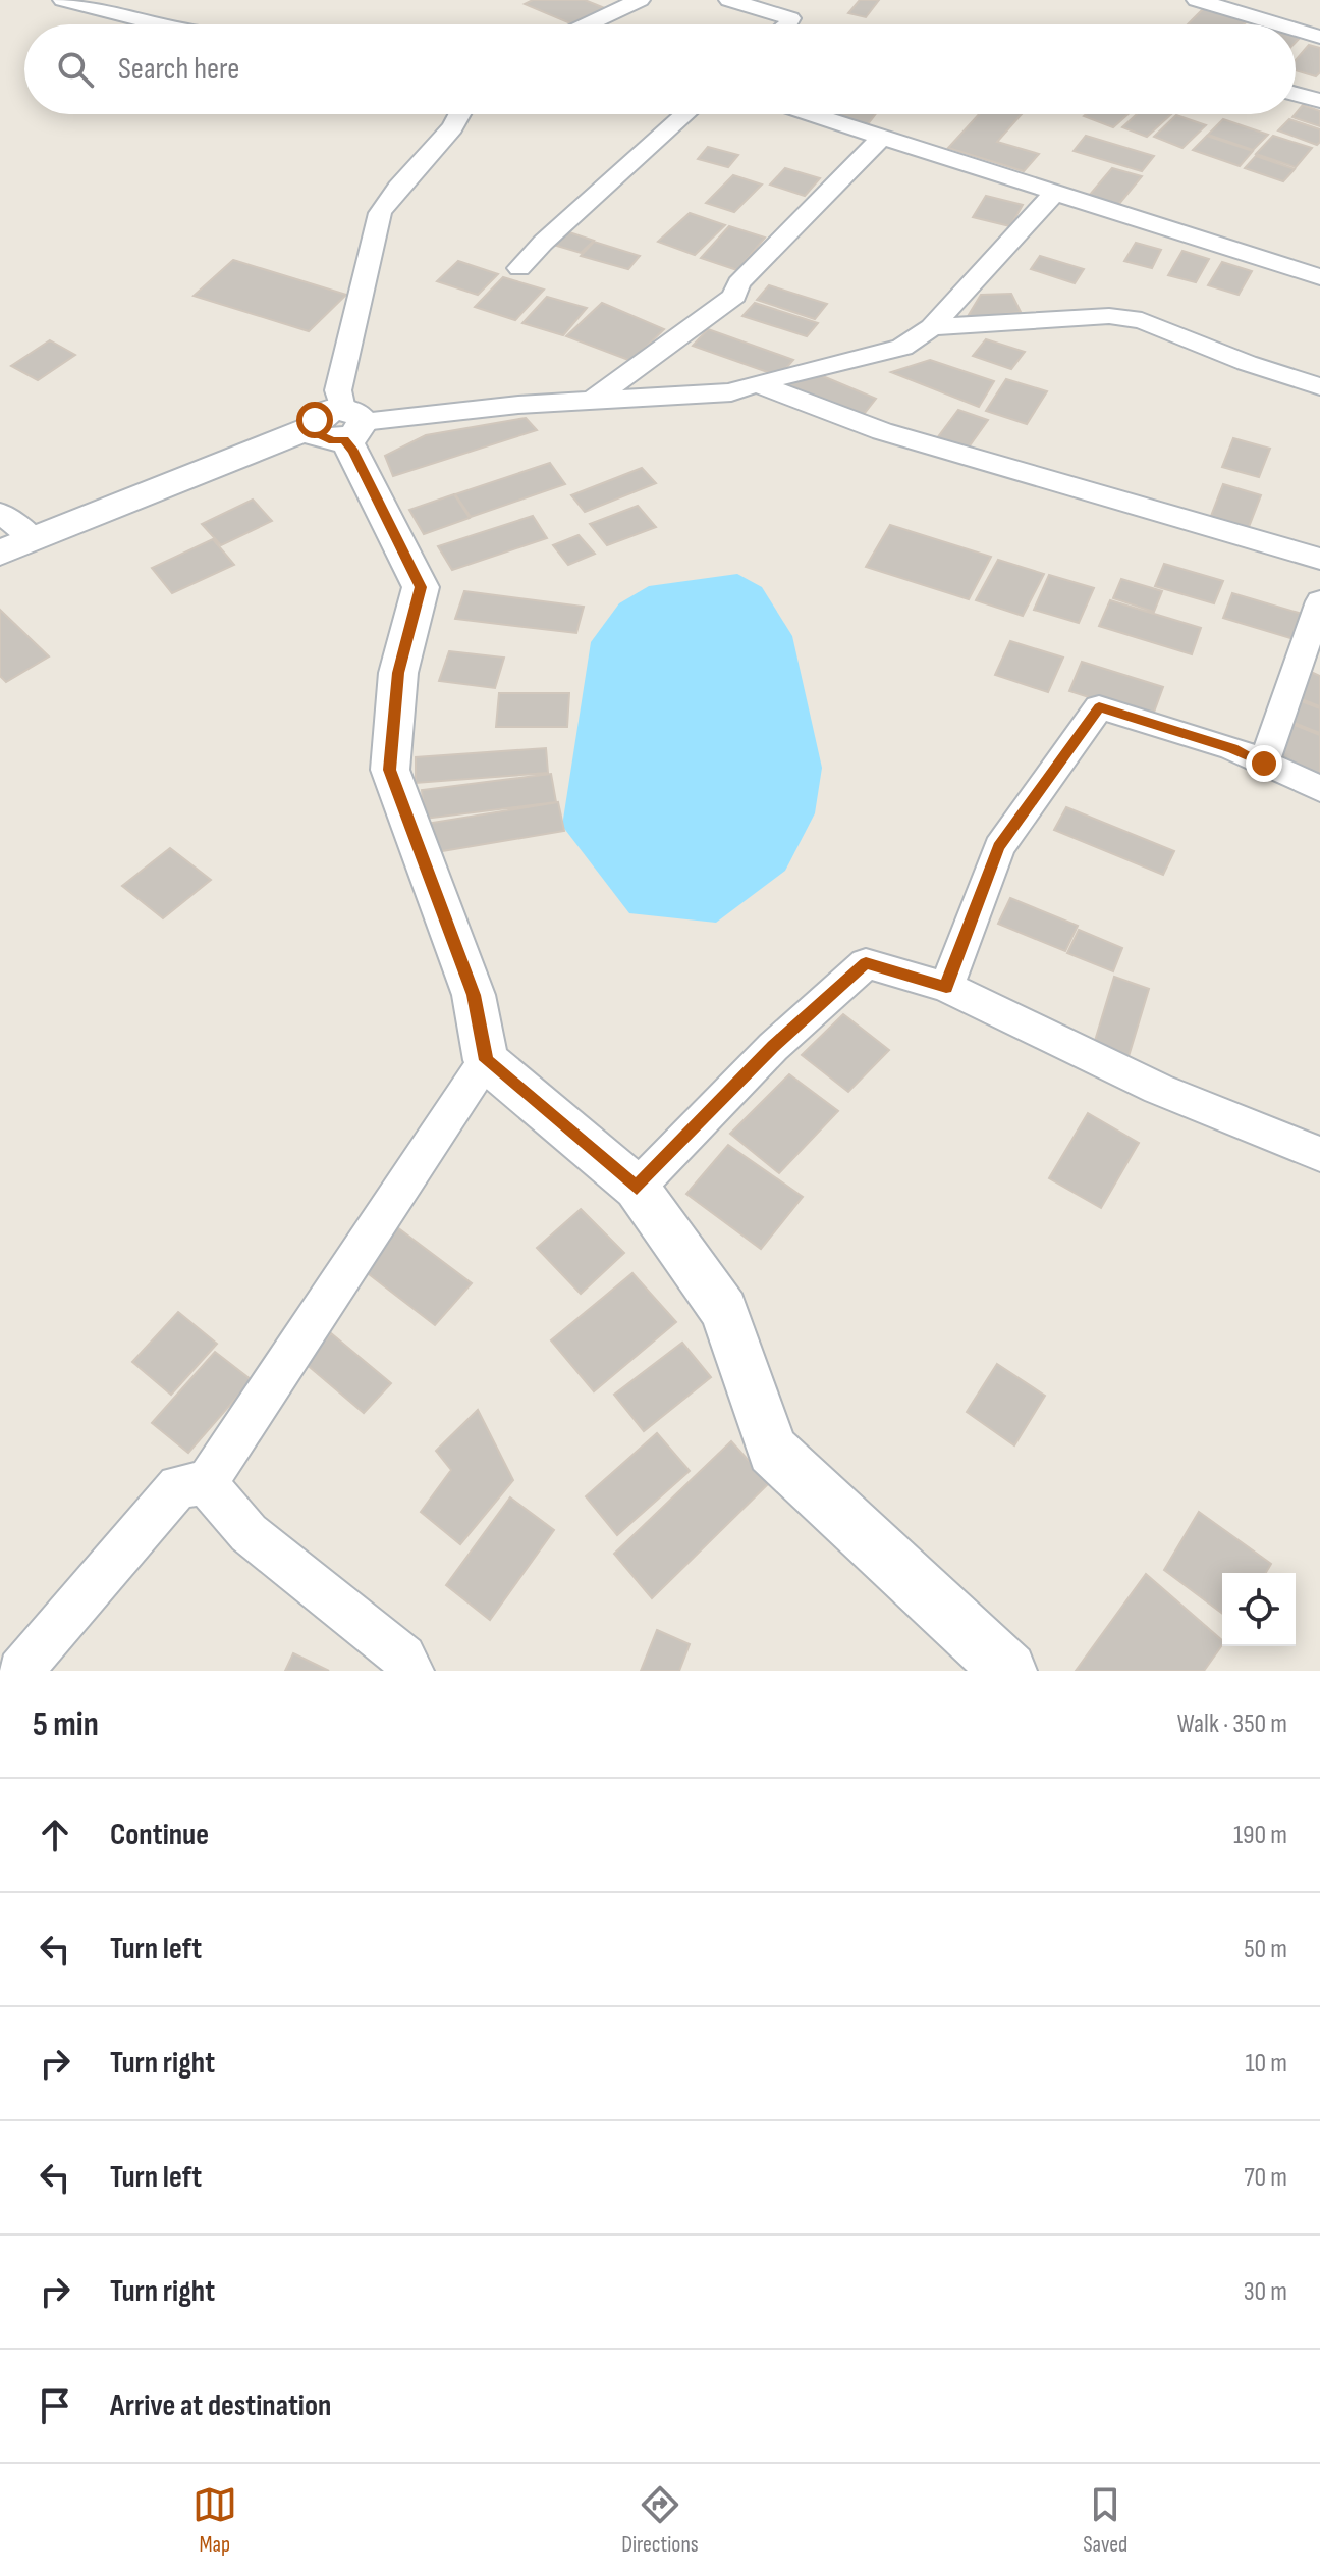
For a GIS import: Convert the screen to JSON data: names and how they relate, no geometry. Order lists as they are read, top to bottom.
{
  "page": {
    "search": "Search here",
    "heading": ["5 min", "Walk · 350 m"],
    "list": [
      ["Continue", "190 m"],
      ["Turn left", "50 m"],
      ["Turn right", "10 m"],
      ["Turn left", "70 m"],
      ["Turn right", "30 m"],
      "Arrive at destination"
    ],
    "nav": ["Map", "Directions", "Saved"]
  }
}
